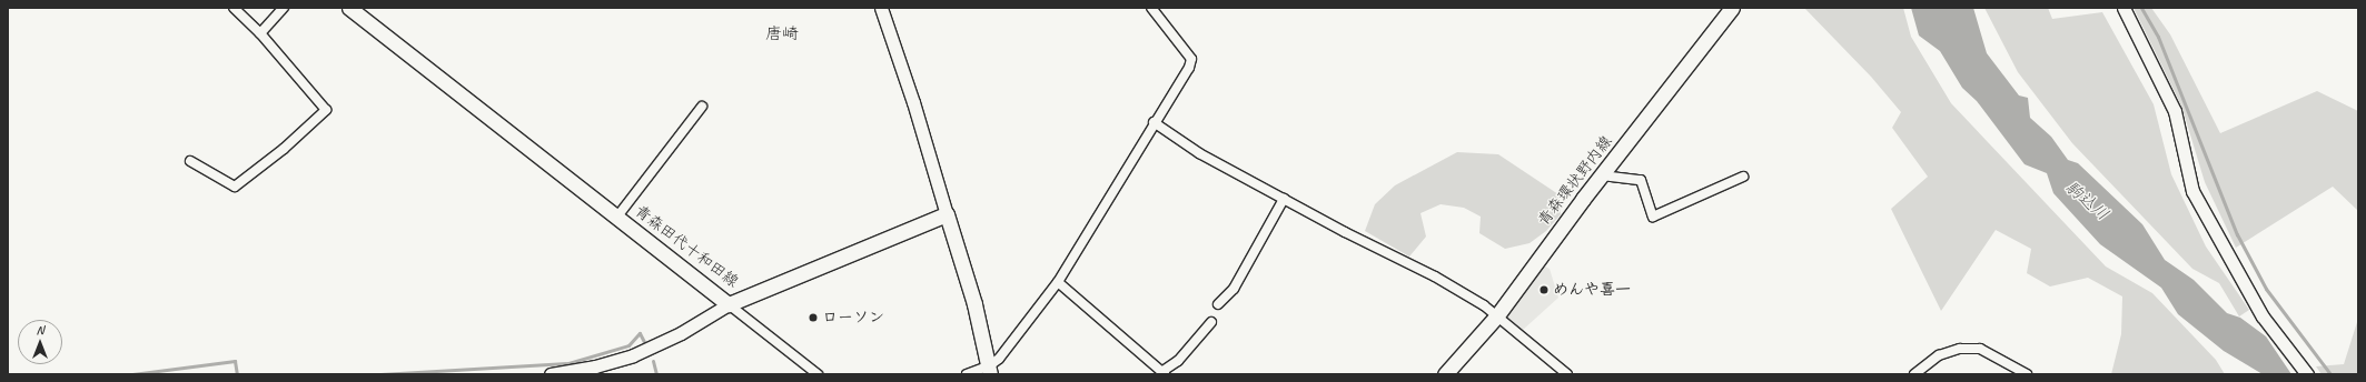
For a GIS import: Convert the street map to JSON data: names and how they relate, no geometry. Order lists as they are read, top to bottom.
{
  "streets": {
    "main road": ["青森環状野内線", "青森田代十和田線"]
  },
  "districts": ["唐崎"],
  "water": ["駒込川"],
  "places": ["めんや喜一", "ローソン"],
  "north": "top"
}
